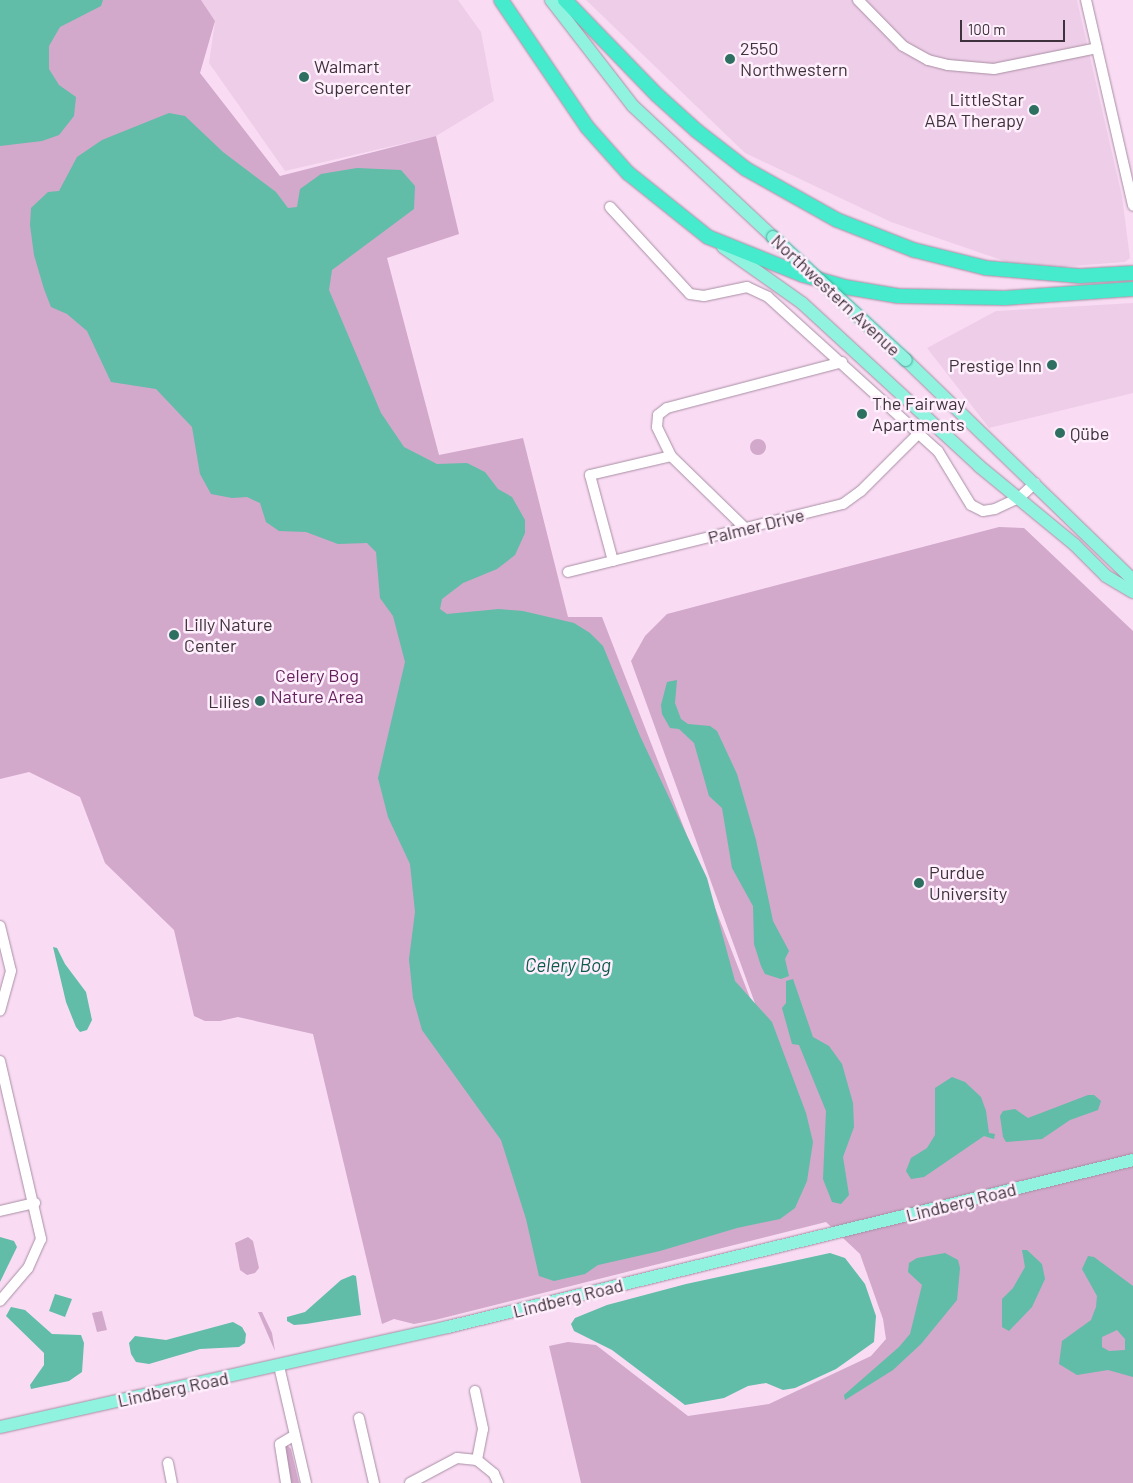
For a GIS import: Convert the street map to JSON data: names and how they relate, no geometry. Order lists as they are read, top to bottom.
{
  "streets": {
    "main road": ["Northwestern Avenue", "Lindberg Road"],
    "street": ["Palmer Drive"]
  },
  "water": ["Celery Bog"],
  "parks": ["Celery Bog Nature Area"],
  "places": [
    "2550 Northwestern",
    "Walmart Supercenter",
    "LittleStar ABA Therapy",
    "Prestige Inn",
    "The Fairway Apartments",
    "Qübe",
    "Lilly Nature Center",
    "Lilies",
    "Purdue University"
  ],
  "scale_bar": "100 m"
}
